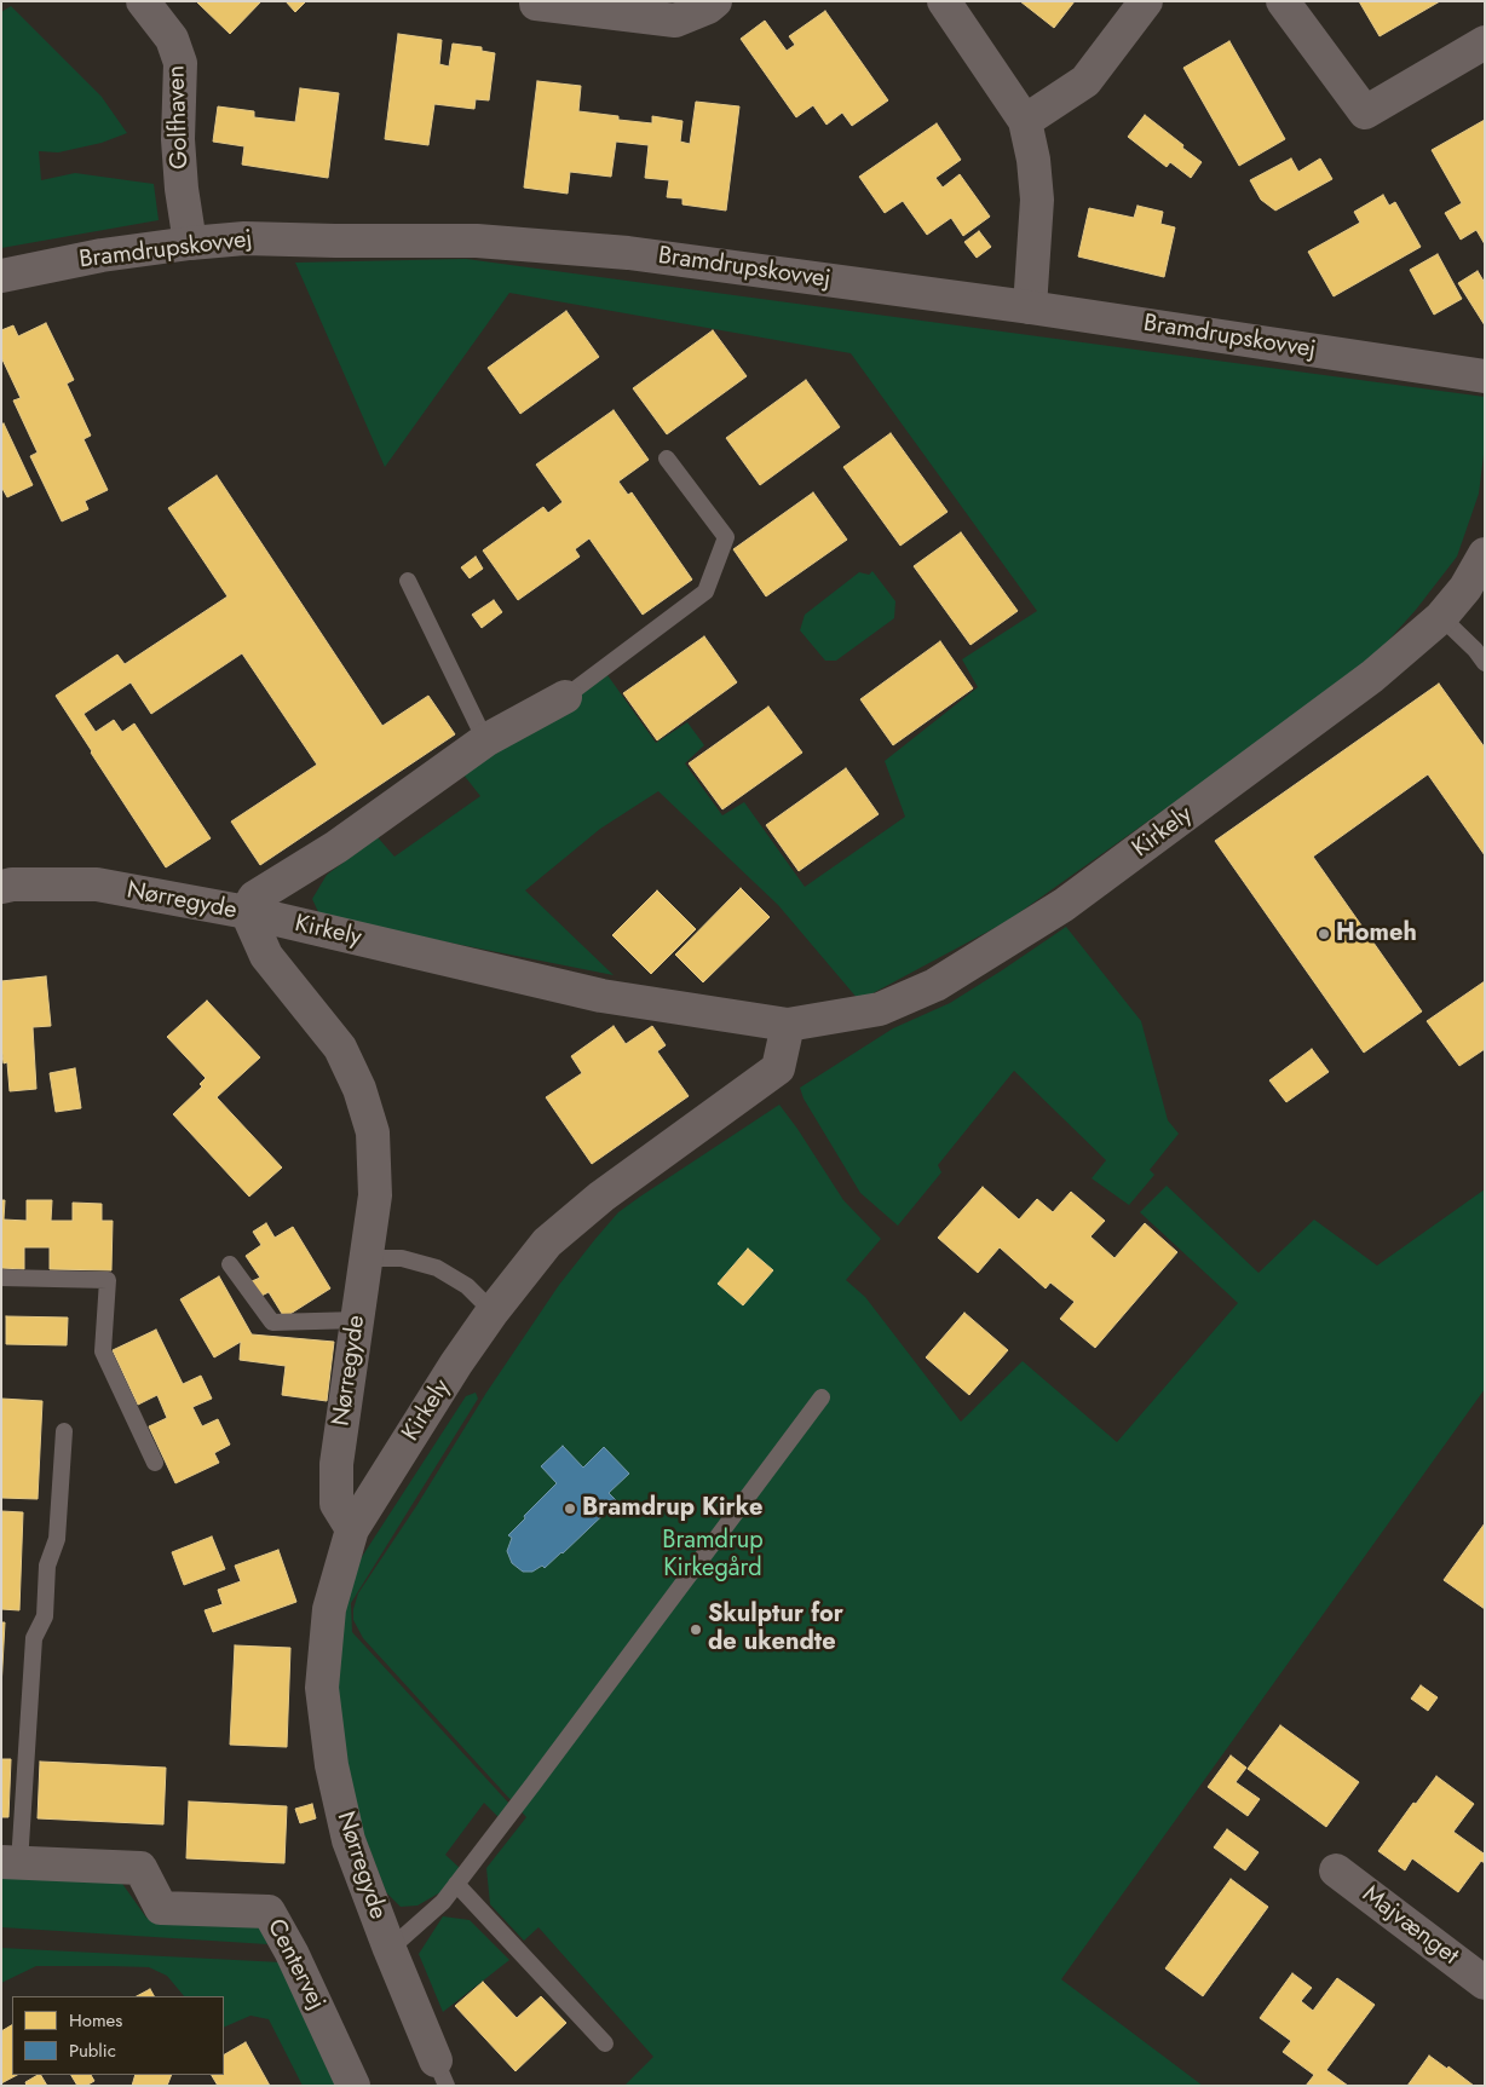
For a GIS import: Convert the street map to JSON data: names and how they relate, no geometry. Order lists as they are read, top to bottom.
{
  "streets": {
    "street": [
      "Golfhaven",
      "Bramdrupskovvej",
      "Kirkely",
      "Nørregyde",
      "Majvænget",
      "Centervej"
    ]
  },
  "crossings": [
    ["Golfhaven", "Bramdrupskovvej"],
    ["Kirkely", "Nørregyde"]
  ],
  "parks": ["Bramdrup Kirkegård"],
  "places": ["Homeh", "Bramdrup Kirke", "Skulptur for de ukendte"],
  "legend": ["Homes", "Public"]
}
